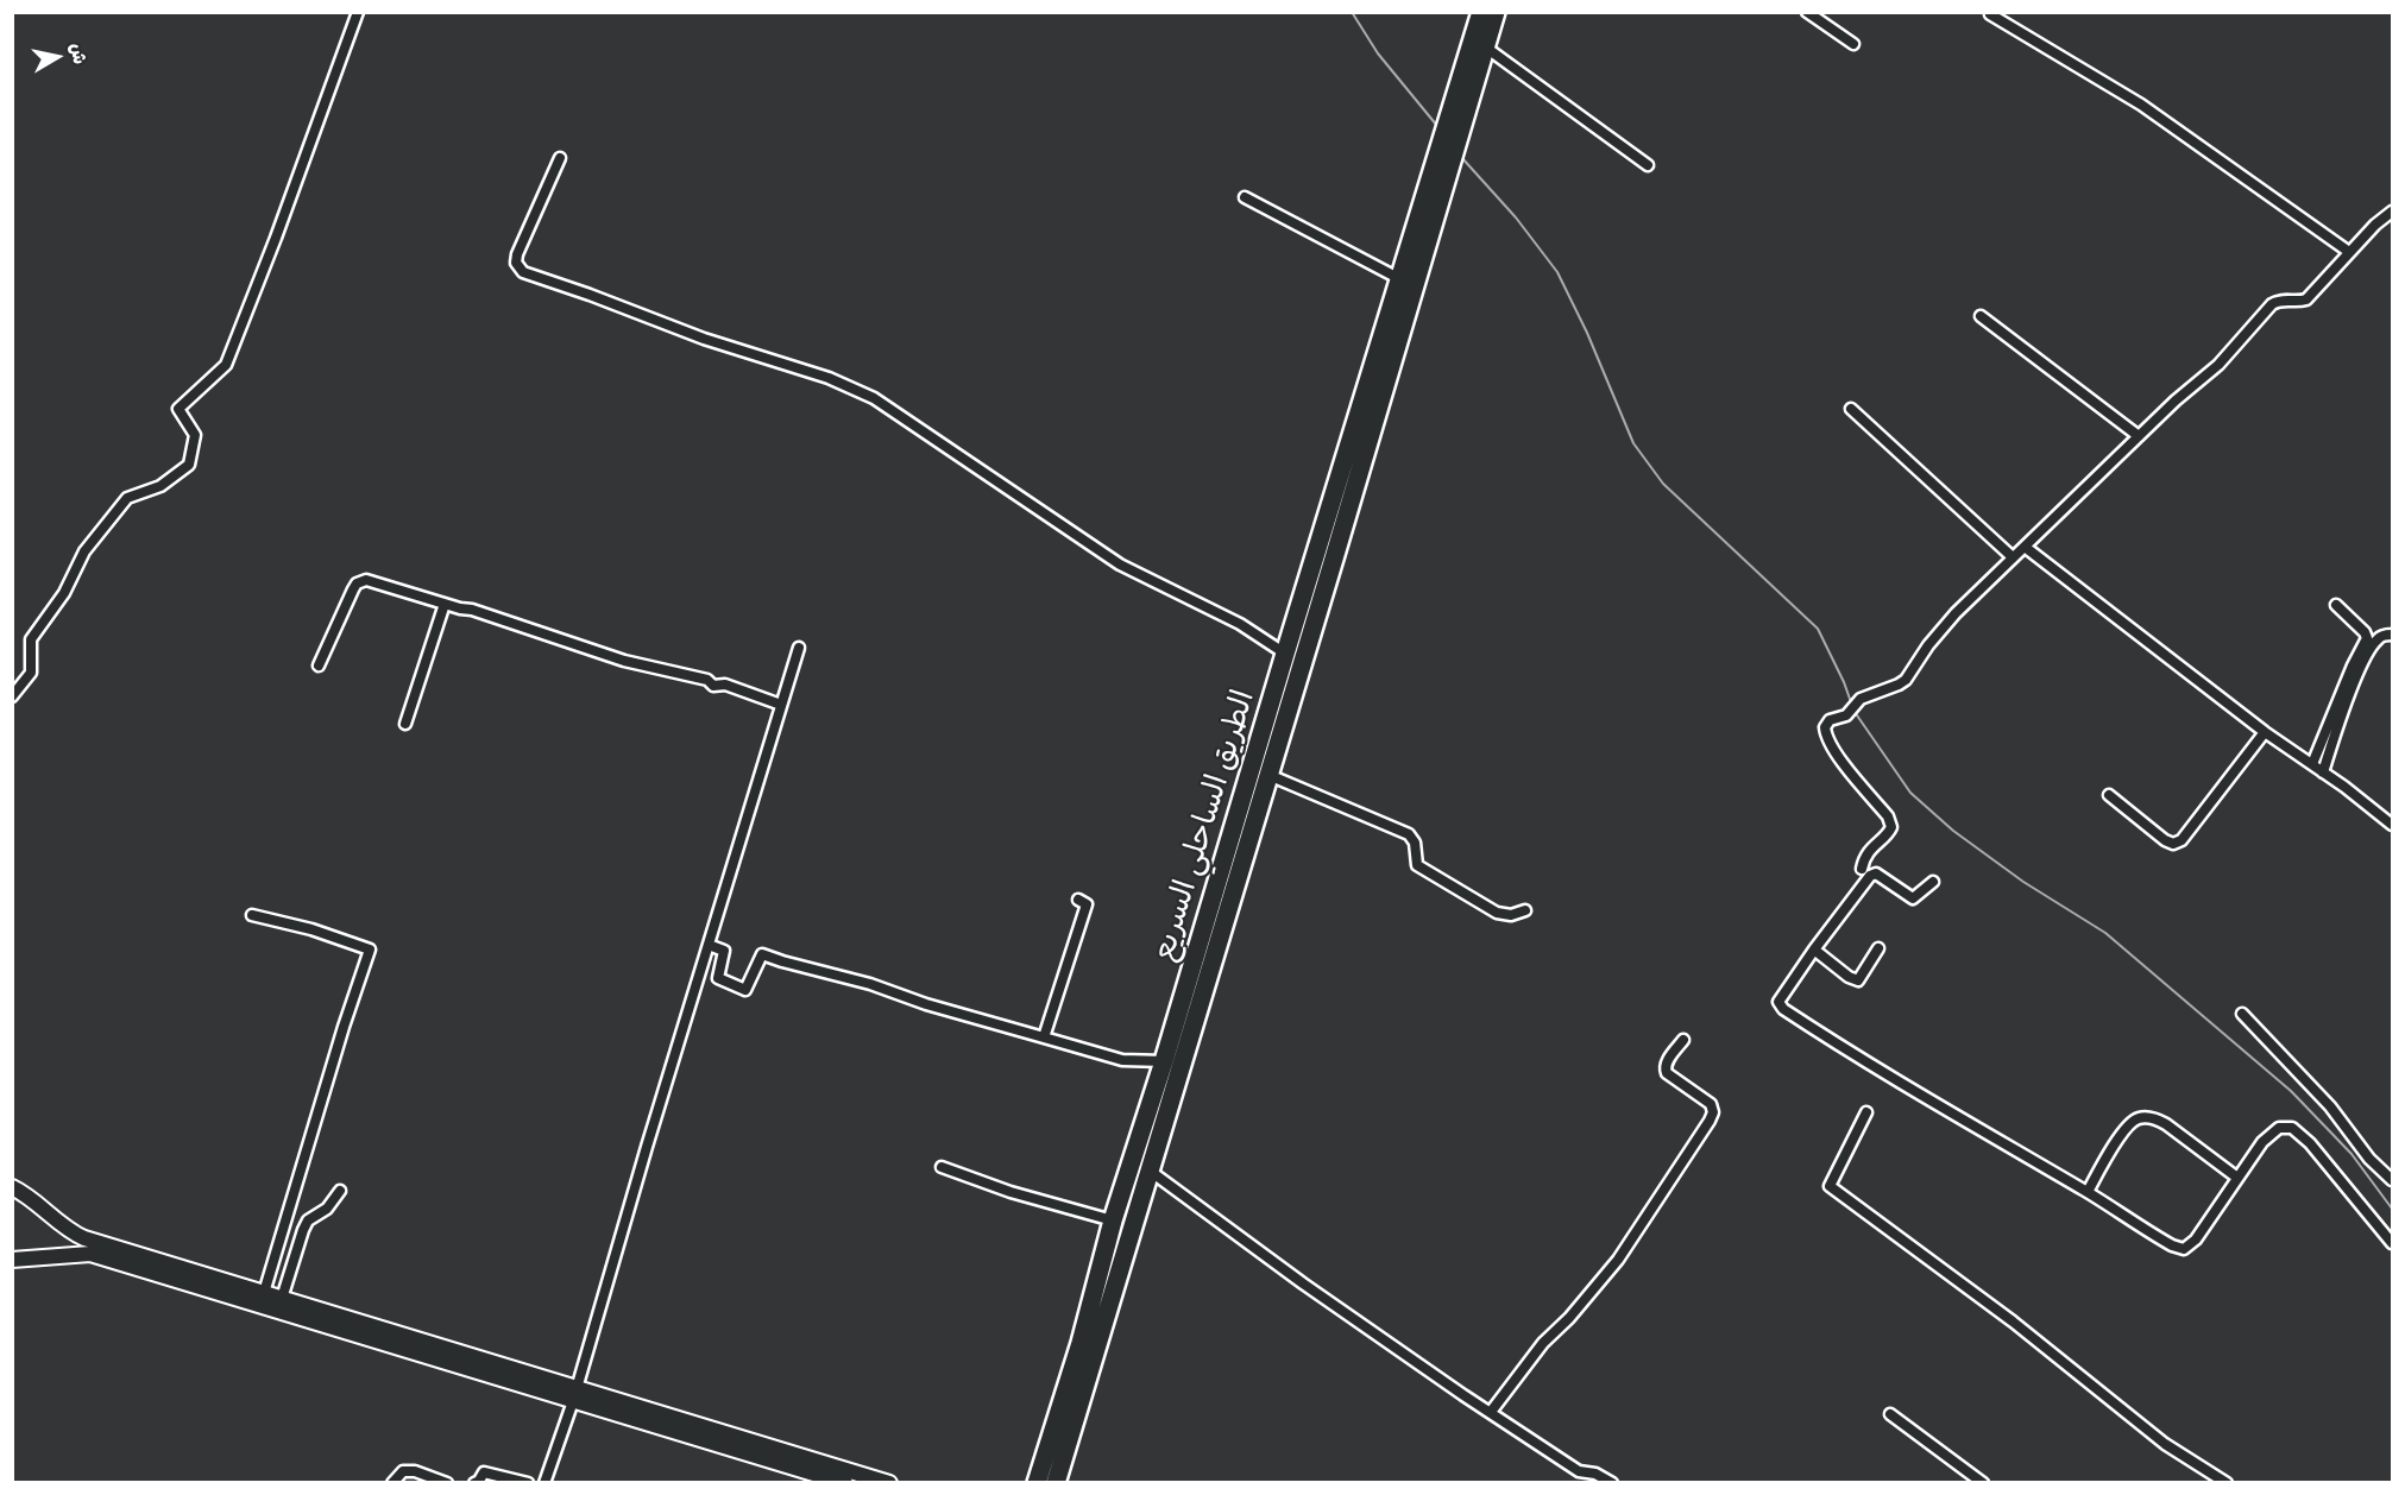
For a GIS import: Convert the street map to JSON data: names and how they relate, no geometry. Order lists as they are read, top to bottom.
{
  "streets": {
    "highway": ["الطريق الساحلي السريع"]
  },
  "north": "right"
}
